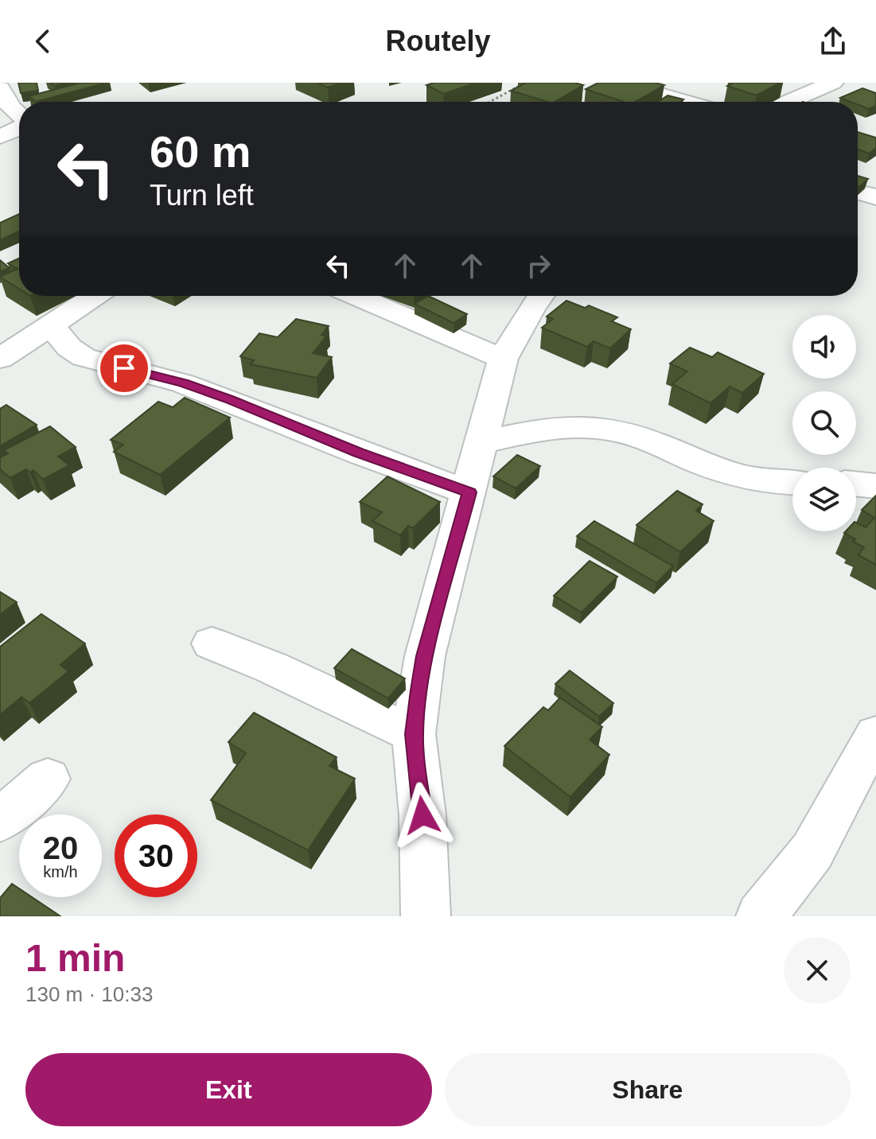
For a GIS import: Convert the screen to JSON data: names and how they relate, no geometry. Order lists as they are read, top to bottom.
{
  "page": {
    "header": "Routely",
    "turn": ["60 m", "Turn left"],
    "speed": "20 km/h",
    "limit": "30",
    "heading": ["1 min", "130 m · 10:33"],
    "buttons": ["Exit", "Share"]
  }
}
